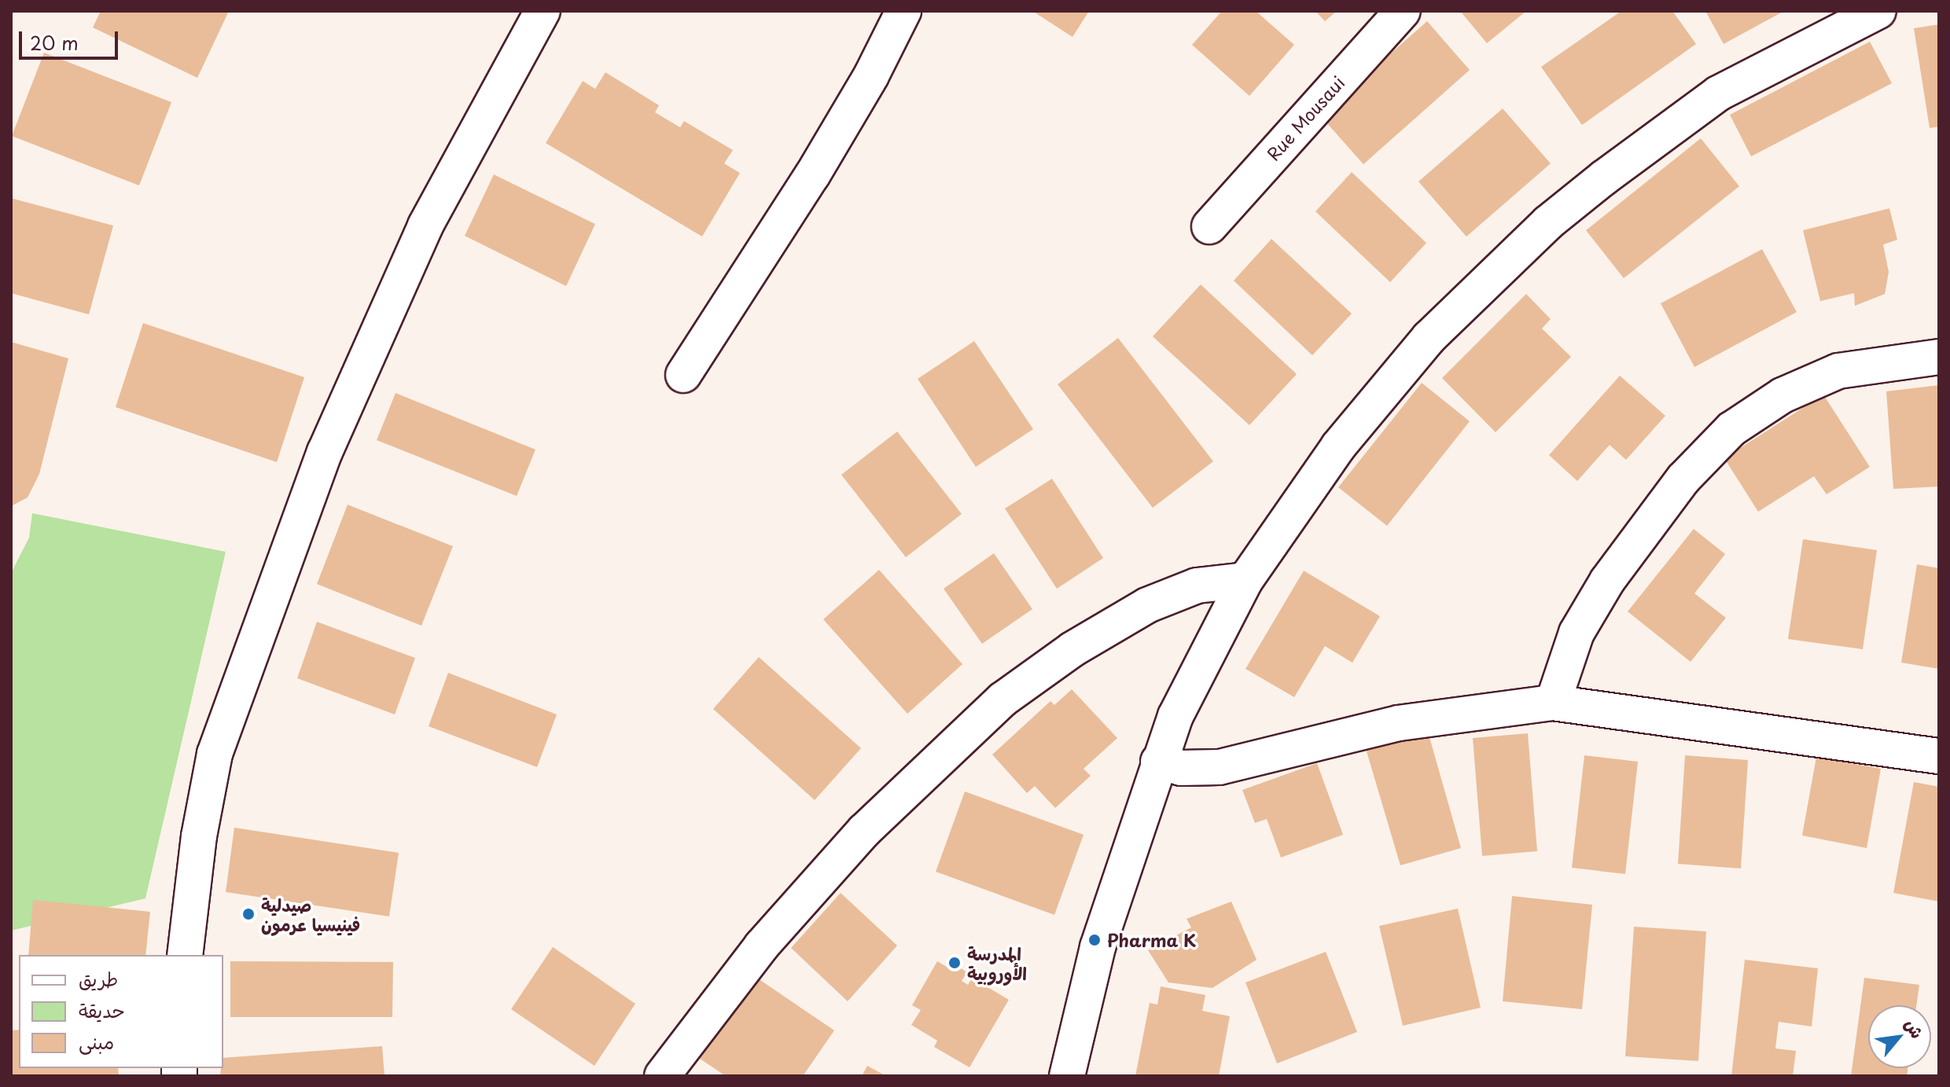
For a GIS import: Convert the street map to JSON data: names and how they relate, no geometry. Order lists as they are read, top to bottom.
{
  "streets": {
    "street": ["Rue Mousaui"]
  },
  "places": ["صيدلية فينيسيا عرمون", "Pharma K", "المدرسة الأوروبية"],
  "legend": ["طريق", "حديقة", "مبنى"],
  "scale_bar": "20 m",
  "north": "top right"
}
